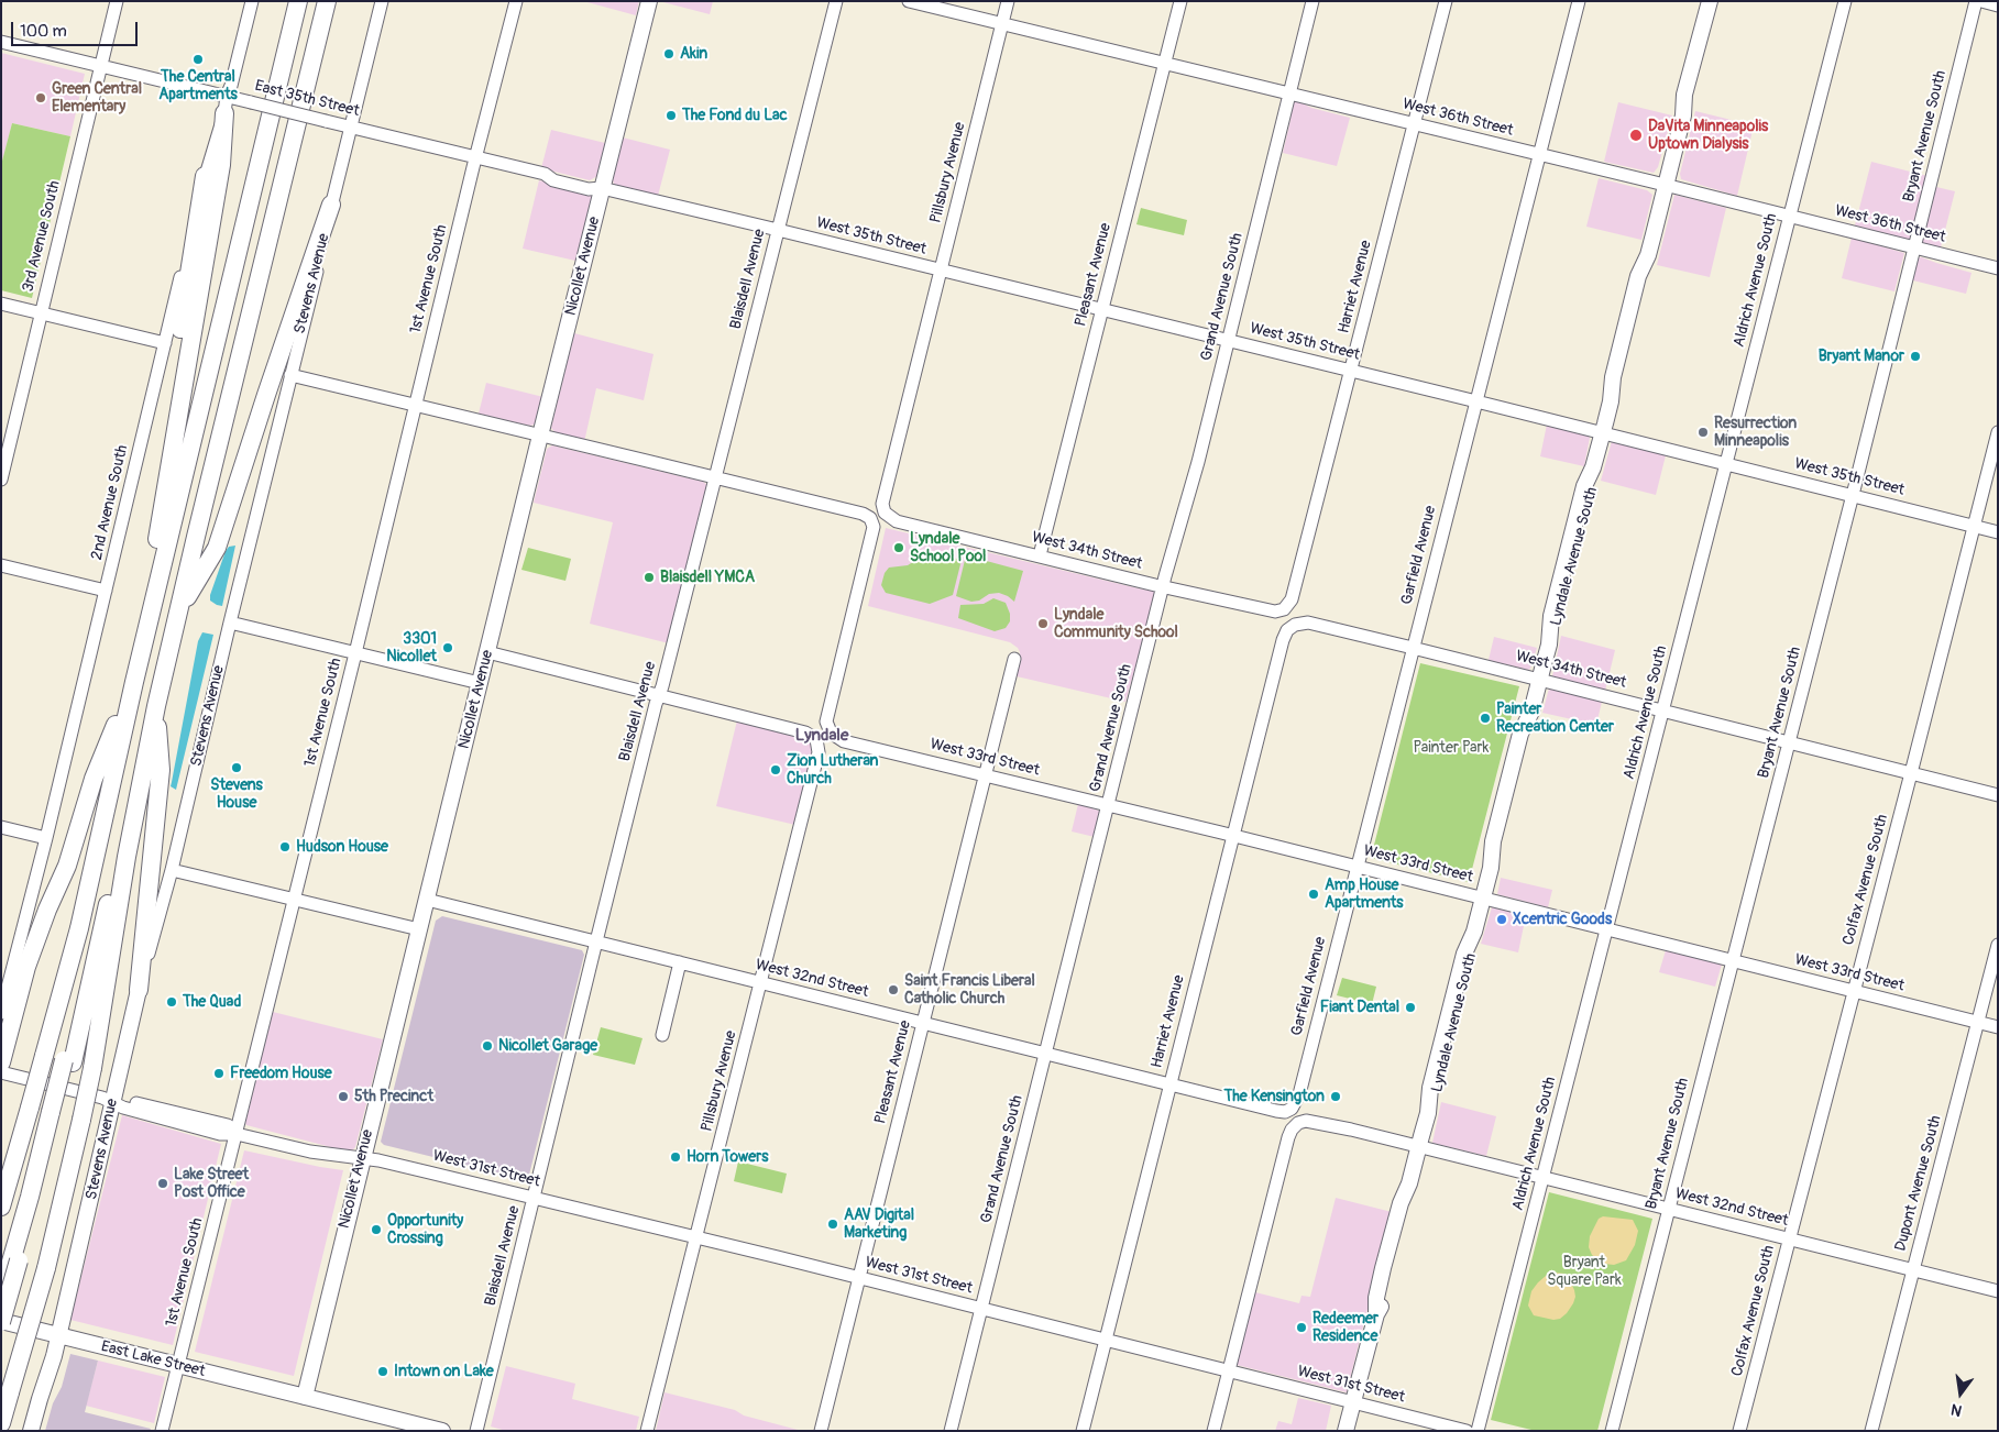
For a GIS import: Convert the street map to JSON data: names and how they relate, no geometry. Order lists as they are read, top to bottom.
{
  "streets": {
    "main road": [
      "Nicollet Avenue",
      "Stevens Avenue",
      "Lyndale Avenue South",
      "East Lake Street"
    ],
    "street": [
      "East 35th Street",
      "West 36th Street",
      "Bryant Avenue South",
      "Pillsbury Avenue",
      "3rd Avenue South",
      "West 35th Street",
      "Pleasant Avenue",
      "1st Avenue South",
      "Blaisdell Avenue",
      "Aldrich Avenue South",
      "Harriet Avenue",
      "Grand Avenue South",
      "2nd Avenue South",
      "West 34th Street",
      "Garfield Avenue",
      "West 33rd Street",
      "Colfax Avenue South",
      "West 32nd Street",
      "West 31st Street",
      "Dupont Avenue South"
    ]
  },
  "crossings": [
    ["East 35th Street", "3rd Avenue South"],
    ["East 35th Street", "West 35th Street"],
    ["East 35th Street", "Nicollet Avenue"],
    ["East 35th Street", "1st Avenue South"],
    ["East 35th Street", "Stevens Avenue"],
    ["East 35th Street", "2nd Avenue South"],
    ["West 36th Street", "Bryant Avenue South"],
    ["West 36th Street", "Pillsbury Avenue"],
    ["West 36th Street", "Pleasant Avenue"],
    ["West 36th Street", "Aldrich Avenue South"],
    ["West 36th Street", "Harriet Avenue"],
    ["West 36th Street", "Grand Avenue South"],
    ["West 36th Street", "Garfield Avenue"],
    ["West 36th Street", "Lyndale Avenue South"],
    ["Bryant Avenue South", "West 35th Street"],
    ["Bryant Avenue South", "West 34th Street"],
    ["Bryant Avenue South", "West 33rd Street"],
    ["Bryant Avenue South", "West 32nd Street"],
    ["Pillsbury Avenue", "West 35th Street"],
    ["Pillsbury Avenue", "Blaisdell Avenue"],
    ["Pillsbury Avenue", "West 34th Street"],
    ["Pillsbury Avenue", "West 32nd Street"],
    ["Pillsbury Avenue", "West 31st Street"],
    ["West 35th Street", "Nicollet Avenue"],
    ["West 35th Street", "Pleasant Avenue"],
    ["West 35th Street", "Blaisdell Avenue"],
    ["West 35th Street", "Aldrich Avenue South"],
    ["West 35th Street", "Harriet Avenue"],
    ["West 35th Street", "Grand Avenue South"],
    ["West 35th Street", "Garfield Avenue"],
    ["West 35th Street", "Lyndale Avenue South"],
    ["West 35th Street", "Colfax Avenue South"],
    ["Nicollet Avenue", "West 32nd Street"],
    ["Nicollet Avenue", "West 31st Street"],
    ["Nicollet Avenue", "East Lake Street"],
    ["Pleasant Avenue", "West 34th Street"],
    ["Pleasant Avenue", "West 33rd Street"],
    ["Pleasant Avenue", "West 32nd Street"],
    ["Pleasant Avenue", "West 31st Street"],
    ["1st Avenue South", "West 31st Street"],
    ["1st Avenue South", "East Lake Street"],
    ["Blaisdell Avenue", "West 33rd Street"],
    ["Blaisdell Avenue", "West 32nd Street"],
    ["Blaisdell Avenue", "West 31st Street"],
    ["Aldrich Avenue South", "West 34th Street"],
    ["Aldrich Avenue South", "West 33rd Street"],
    ["Aldrich Avenue South", "West 32nd Street"],
    ["Stevens Avenue", "West 31st Street"],
    ["Stevens Avenue", "East Lake Street"],
    ["Harriet Avenue", "West 34th Street"],
    ["Harriet Avenue", "West 33rd Street"],
    ["Harriet Avenue", "West 32nd Street"],
    ["Harriet Avenue", "West 31st Street"],
    ["Grand Avenue South", "West 34th Street"],
    ["Grand Avenue South", "West 33rd Street"],
    ["Grand Avenue South", "West 32nd Street"],
    ["Grand Avenue South", "West 31st Street"],
    ["West 34th Street", "Garfield Avenue"],
    ["West 34th Street", "Lyndale Avenue South"],
    ["West 34th Street", "Colfax Avenue South"],
    ["Garfield Avenue", "West 33rd Street"],
    ["Garfield Avenue", "West 32nd Street"],
    ["Lyndale Avenue South", "West 33rd Street"],
    ["Lyndale Avenue South", "West 32nd Street"],
    ["Lyndale Avenue South", "West 31st Street"],
    ["West 33rd Street", "Colfax Avenue South"],
    ["West 33rd Street", "Dupont Avenue South"],
    ["Colfax Avenue South", "West 32nd Street"],
    ["West 32nd Street", "West 31st Street"],
    ["West 32nd Street", "Dupont Avenue South"]
  ],
  "districts": ["Lyndale"],
  "parks": ["Painter Park", "Bryant Square Park"],
  "places": [
    "Akin",
    "The Central Apartments",
    "Green Central Elementary",
    "The Fond du Lac",
    "DaVita Minneapolis Uptown Dialysis",
    "Bryant Manor",
    "Resurrection Minneapolis",
    "Lyndale School Pool",
    "Blaisdell YMCA",
    "Lyndale Community School",
    "3301 Nicollet",
    "Painter Recreation Center",
    "Stevens House",
    "Zion Lutheran Church",
    "Hudson House",
    "Amp House Apartments",
    "Xcentric Goods",
    "Saint Francis Liberal Catholic Church",
    "The Quad",
    "Fiant Dental",
    "Nicollet Garage",
    "Freedom House",
    "5th Precinct",
    "The Kensington",
    "Horn Towers",
    "Lake Street Post Office",
    "AAV Digital Marketing",
    "Opportunity Crossing",
    "Redeemer Residence",
    "Intown on Lake"
  ],
  "scale_bar": "100 m",
  "north": "bottom"
}
